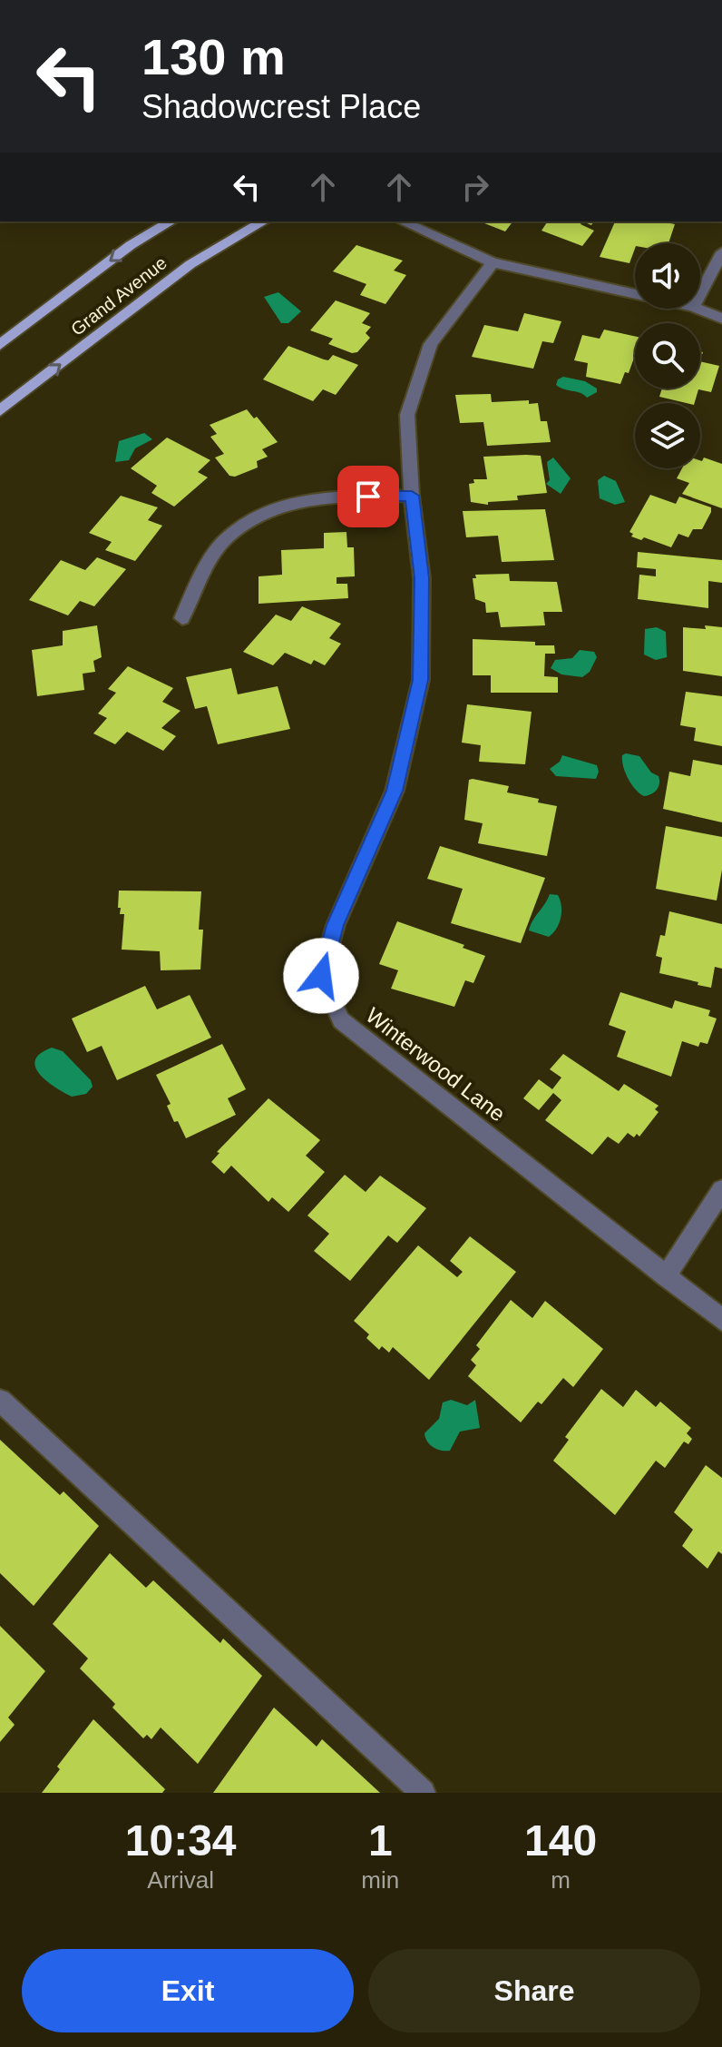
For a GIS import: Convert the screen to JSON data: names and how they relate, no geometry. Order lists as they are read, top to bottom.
{
  "streets": {
    "main road": ["Grand Avenue"],
    "street": ["Winterwood Lane"]
  },
  "page": {
    "turn": ["130 m", "Shadowcrest Place"],
    "eta": [
      "10:34",
      "Arrival",
      "1",
      "min",
      "140",
      "m"
    ],
    "buttons": ["Exit", "Share"]
  }
}
